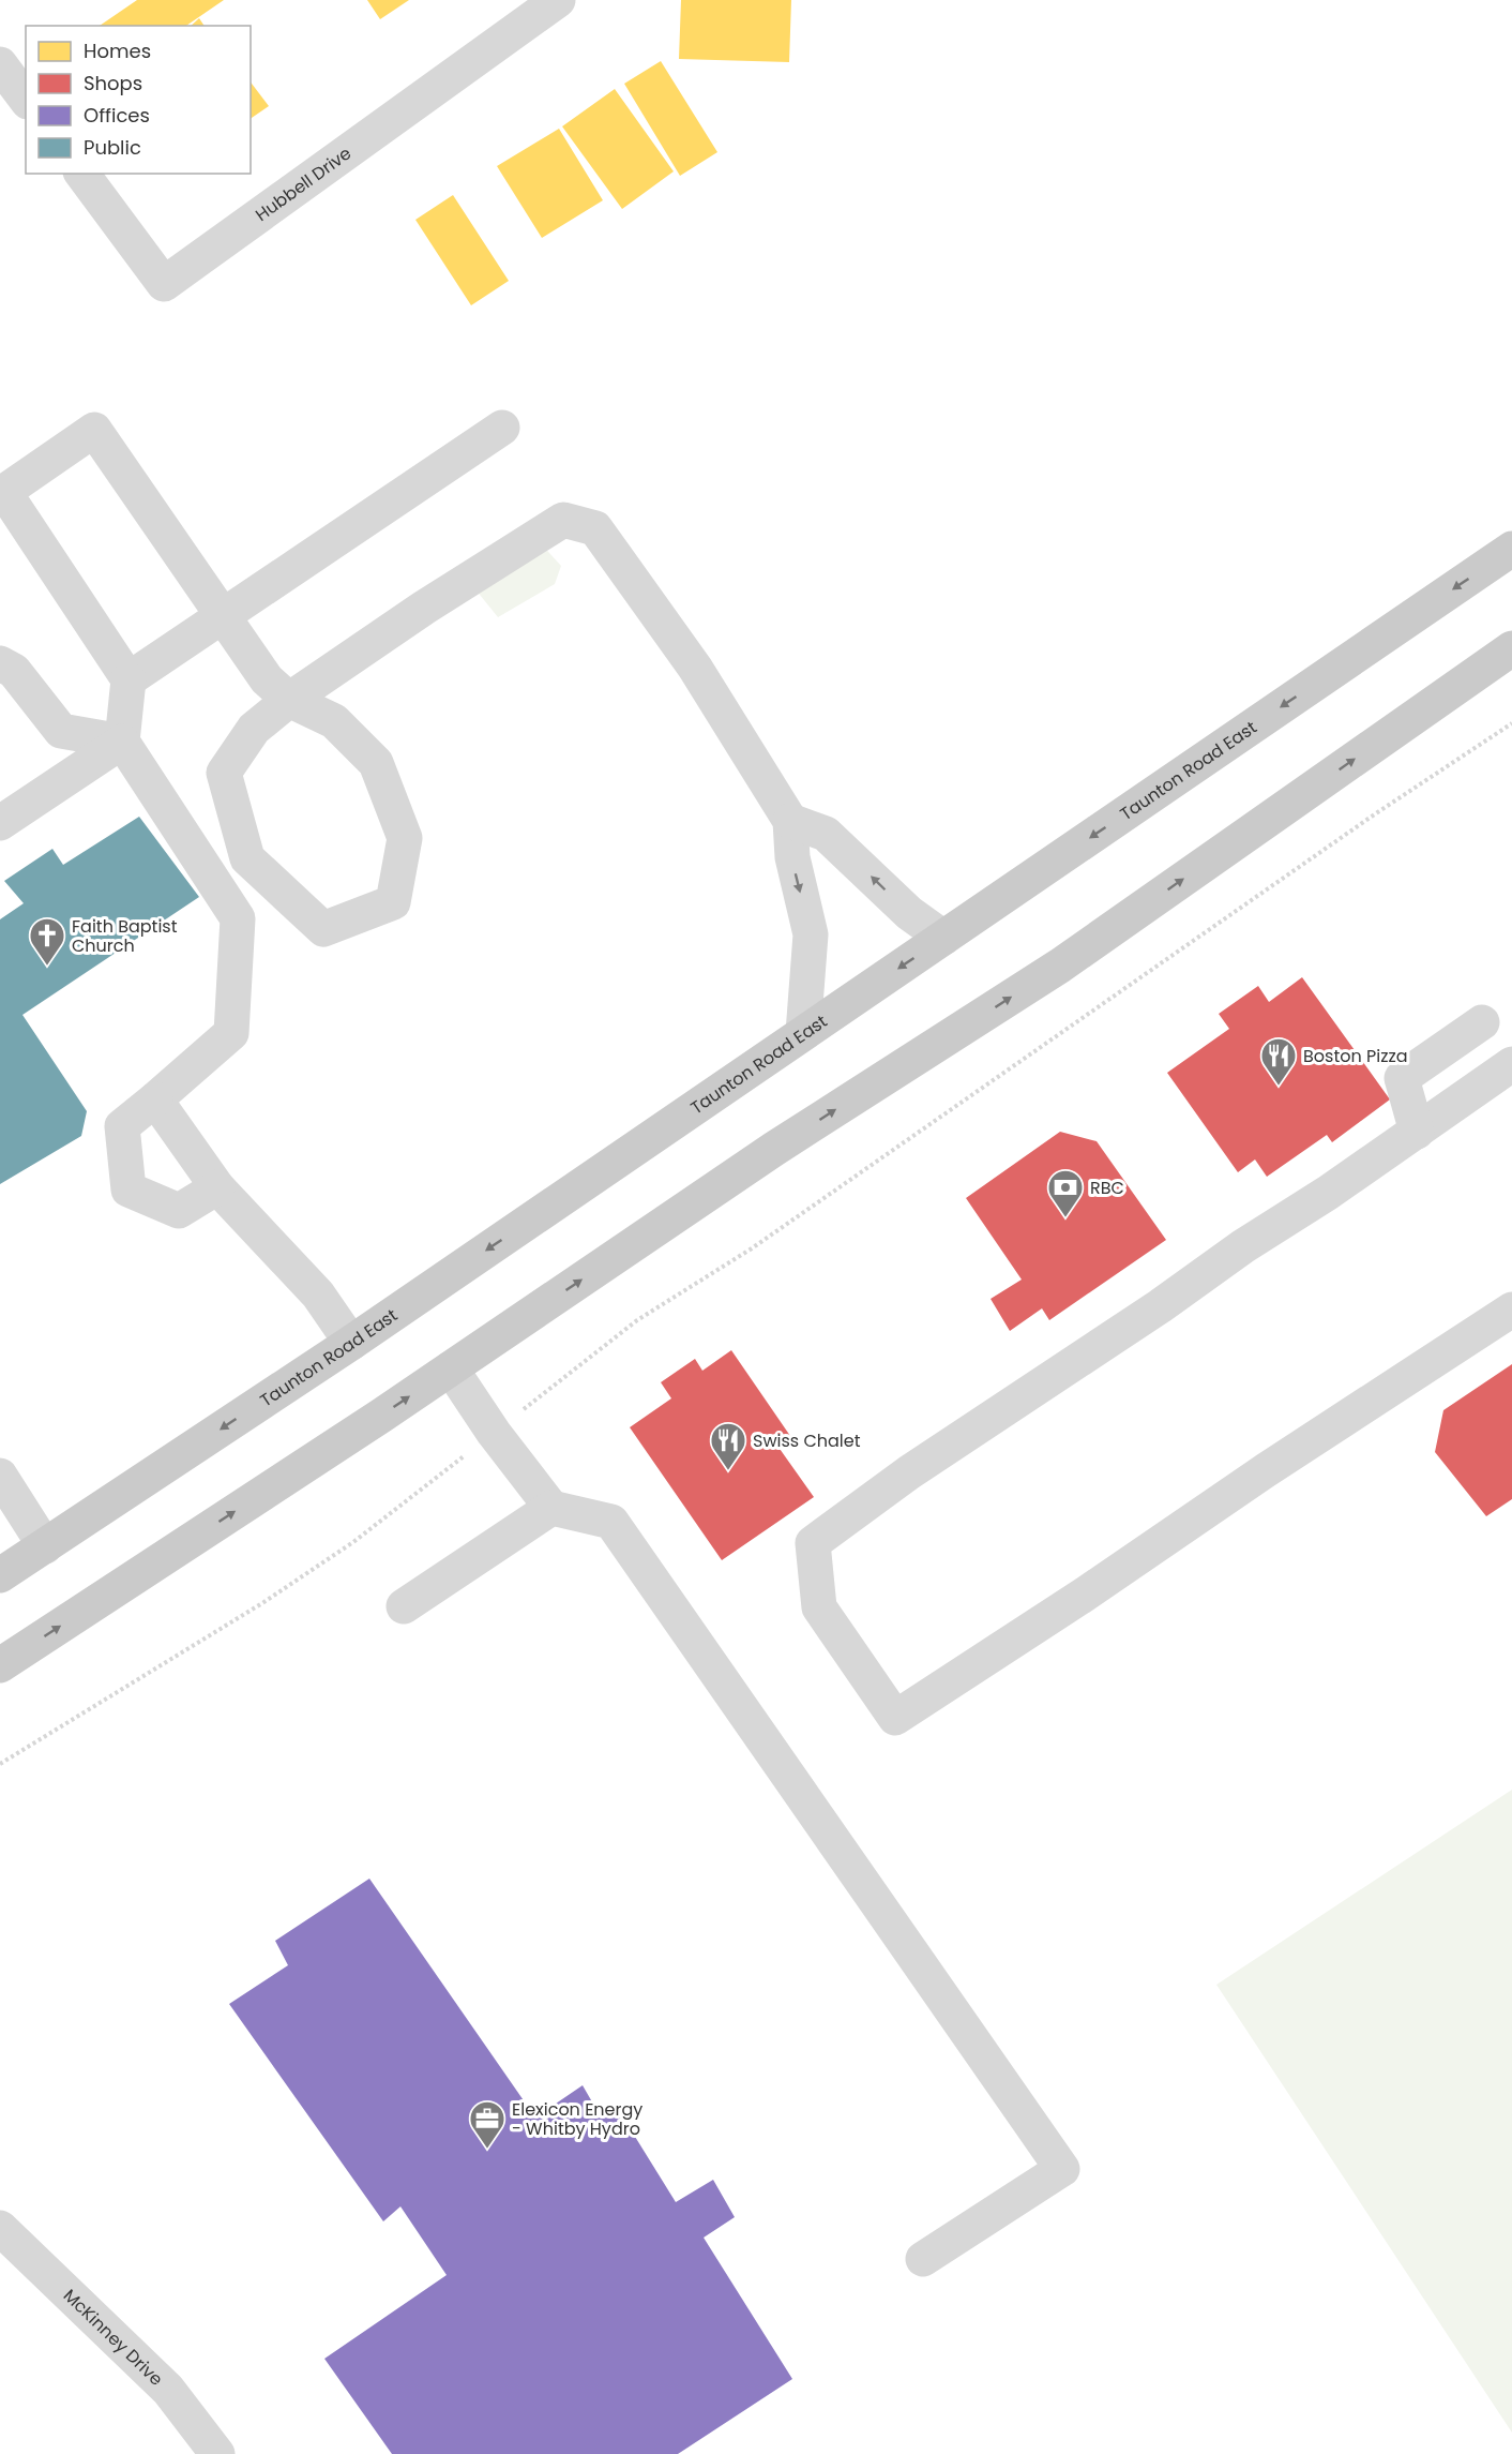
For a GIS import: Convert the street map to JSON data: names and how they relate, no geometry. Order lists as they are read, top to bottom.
{
  "streets": {
    "main road": ["Taunton Road East"],
    "street": ["Hubbell Drive", "McKinney Drive"]
  },
  "places": {
    "church": ["Faith Baptist Church"],
    "restaurant": ["Boston Pizza", "Swiss Chalet"],
    "bank": ["RBC"],
    "office": ["Elexicon Energy - Whitby Hydro"]
  },
  "legend": [
    "Homes",
    "Shops",
    "Offices",
    "Public"
  ]
}
